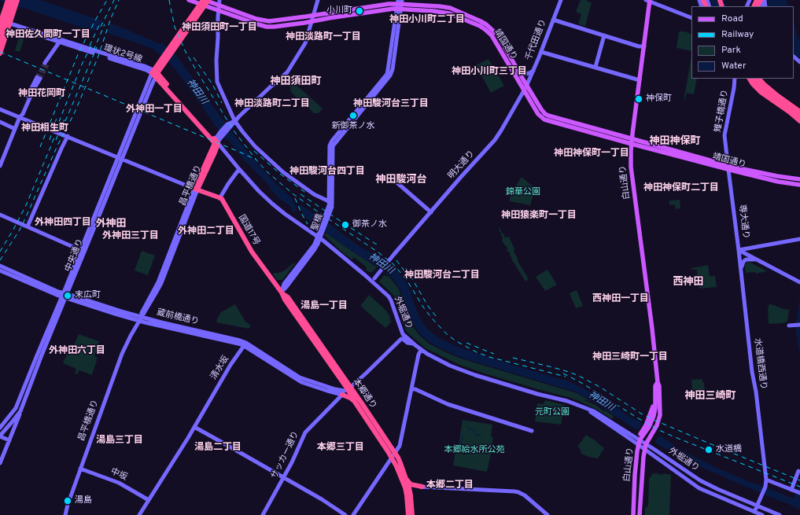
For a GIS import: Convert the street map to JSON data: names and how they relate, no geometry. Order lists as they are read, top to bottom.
{
  "streets": {
    "highway": [
      "昌平橋通り",
      "国道17号",
      "中央通り",
      "本郷通り"
    ],
    "main road": ["靖国通り", "白山通り"],
    "street": [
      "千代田通り",
      "環状2号線",
      "雉子橋通り",
      "明大通り",
      "専大通り",
      "聖橋",
      "外堀通り",
      "蔵前橋通り",
      "水道橋西通り",
      "清水坂",
      "サッカー通り",
      "中坂"
    ]
  },
  "crossings": [
    ["千代田通り", "靖国通り"],
    ["千代田通り", "明大通り"],
    ["靖国通り", "雉子橋通り"],
    ["靖国通り", "明大通り"],
    ["靖国通り", "白山通り"],
    ["靖国通り", "専大通り"],
    ["靖国通り", "中央通り"],
    ["環状2号線", "中央通り"],
    ["雉子橋通り", "専大通り"],
    ["明大通り", "外堀通り"],
    ["白山通り", "外堀通り"],
    ["昌平橋通り", "外堀通り"],
    ["昌平橋通り", "蔵前橋通り"],
    ["昌平橋通り", "中坂"],
    ["専大通り", "水道橋西通り"],
    ["聖橋", "国道17号"],
    ["聖橋", "本郷通り"],
    ["国道17号", "本郷通り"],
    ["中央通り", "蔵前橋通り"],
    ["外堀通り", "水道橋西通り"],
    ["蔵前橋通り", "清水坂"],
    ["蔵前橋通り", "本郷通り"],
    ["蔵前橋通り", "サッカー通り"],
    ["清水坂", "中坂"],
    ["本郷通り", "サッカー通り"]
  ],
  "districts": [
    "神田小川町二丁目",
    "神田須田町一丁目",
    "神田佐久間町一丁目",
    "神田淡路町一丁目",
    "神田小川町三丁目",
    "神田須田町",
    "神田花岡町",
    "神田淡路町二丁目",
    "神田駿河台三丁目",
    "外神田一丁目",
    "神田相生町",
    "神田神保町",
    "神田神保町一丁目",
    "神田駿河台四丁目",
    "神田駿河台",
    "神田神保町二丁目",
    "神田猿楽町一丁目",
    "外神田四丁目",
    "外神田",
    "外神田二丁目",
    "外神田三丁目",
    "神田駿河台二丁目",
    "西神田",
    "西神田一丁目",
    "湯島一丁目",
    "外神田六丁目",
    "神田三崎町一丁目",
    "神田三崎町",
    "湯島三丁目",
    "湯島二丁目",
    "本郷三丁目",
    "本郷二丁目"
  ],
  "water": ["神田川"],
  "parks": ["錦華公園", "元町公園", "本郷給水所公苑"],
  "places": [
    "小川町",
    "神保町",
    "新御茶ノ水",
    "御茶ノ水",
    "末広町",
    "水道橋",
    "湯島"
  ],
  "legend": [
    "Road",
    "Railway",
    "Park",
    "Water"
  ]
}
